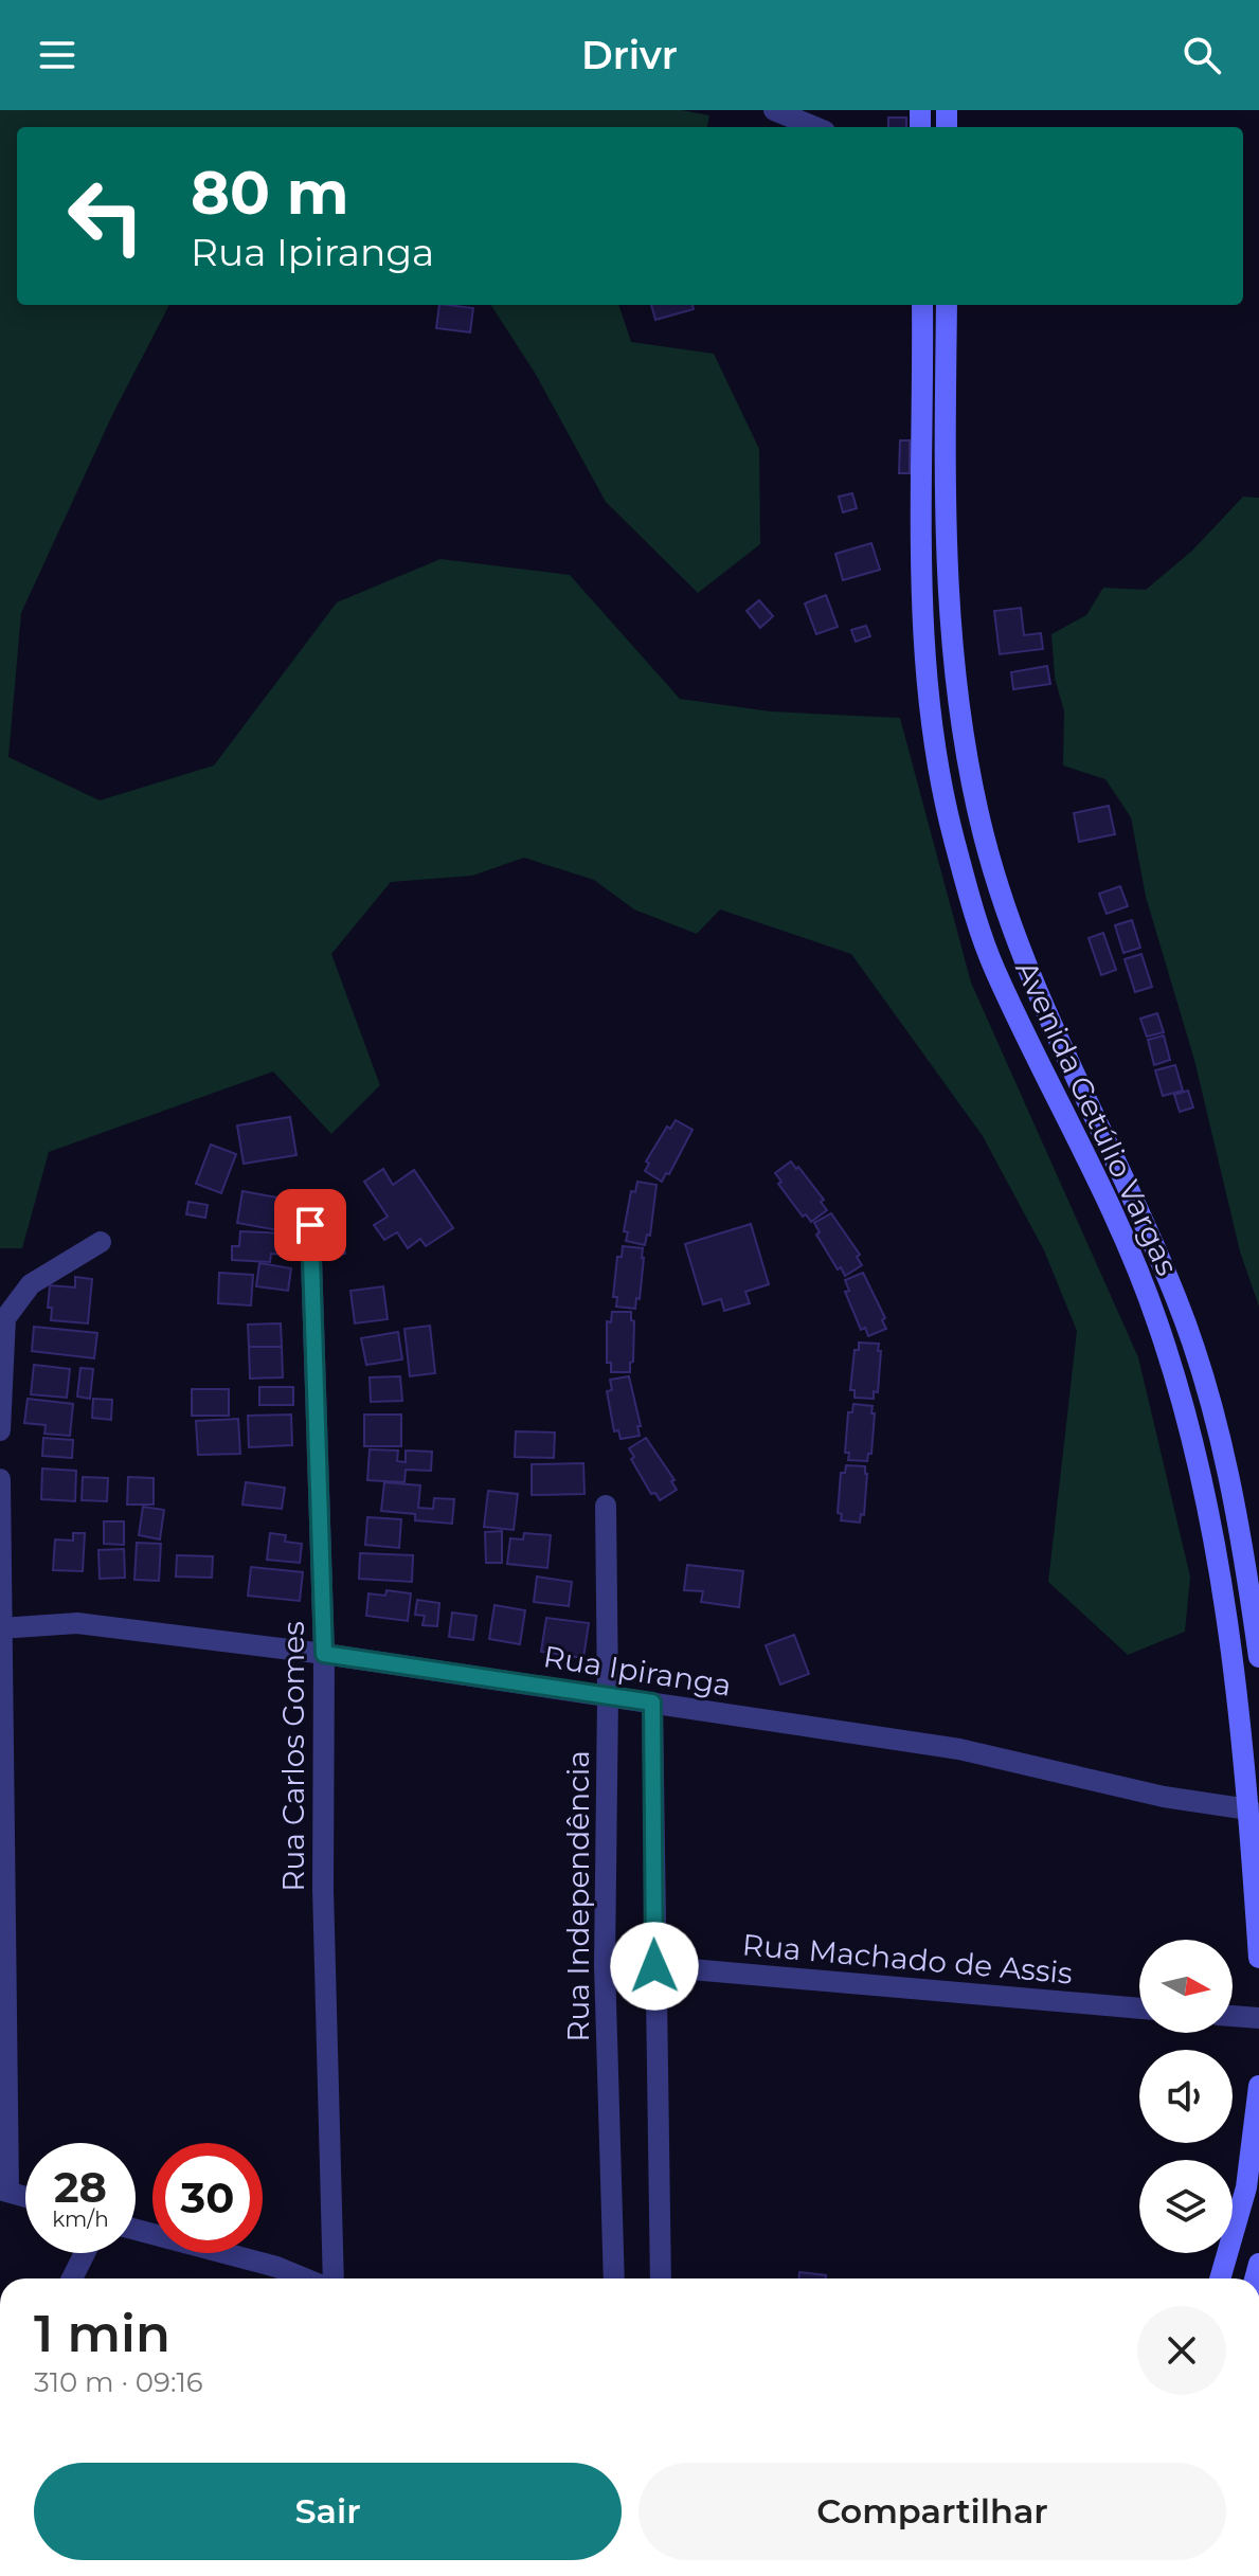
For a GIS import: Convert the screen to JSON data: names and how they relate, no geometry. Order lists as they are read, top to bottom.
{
  "streets": {
    "main road": ["Avenida Getúlio Vargas"],
    "street": [
      "Rua Ipiranga",
      "Rua Carlos Gomes",
      "Rua Independência",
      "Rua Machado de Assis"
    ]
  },
  "crossings": [
    ["Avenida Getúlio Vargas", "Rua Ipiranga"],
    ["Rua Ipiranga", "Rua Carlos Gomes"],
    ["Rua Ipiranga", "Rua Independência"],
    ["Rua Independência", "Rua Machado de Assis"]
  ],
  "north": "right",
  "page": {
    "header": "Drivr",
    "turn": ["80 m", "Rua Ipiranga"],
    "speed": "28 km/h",
    "limit": "30",
    "heading": ["1 min", "310 m · 09:16"],
    "buttons": ["Sair", "Compartilhar"]
  }
}
